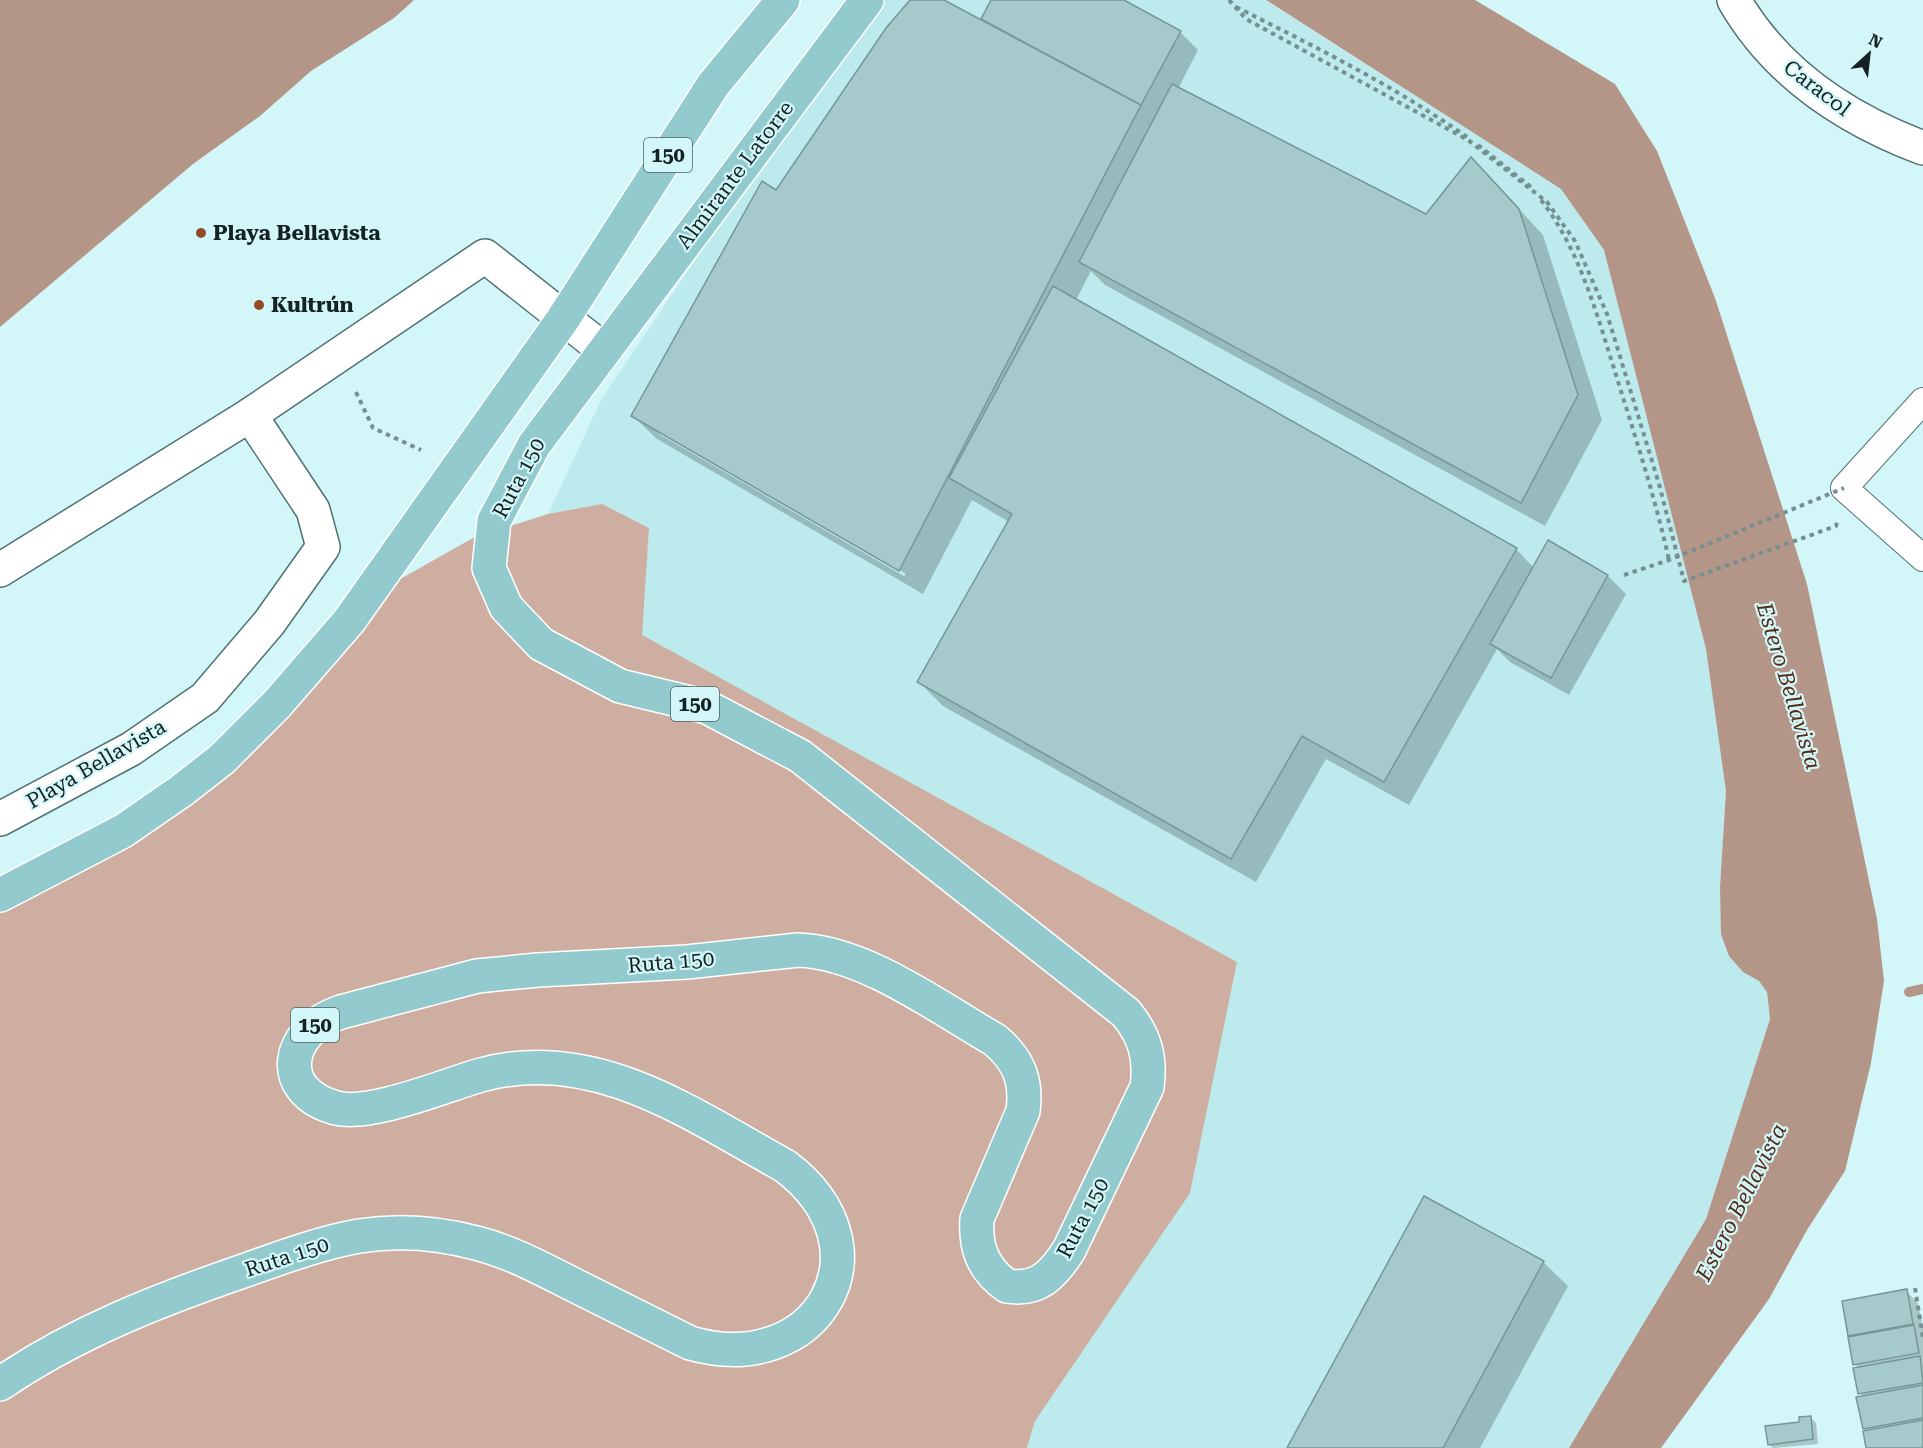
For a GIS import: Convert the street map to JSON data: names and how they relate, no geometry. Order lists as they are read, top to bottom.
{
  "streets": {
    "main road": ["150", "Almirante Latorre", "Ruta 150"],
    "street": ["Caracol", "Playa Bellavista"]
  },
  "crossings": [
    ["Almirante Latorre", "Ruta 150"]
  ],
  "water": ["Estero Bellavista"],
  "places": ["Playa Bellavista", "Kultrún"],
  "north": "top right"
}
